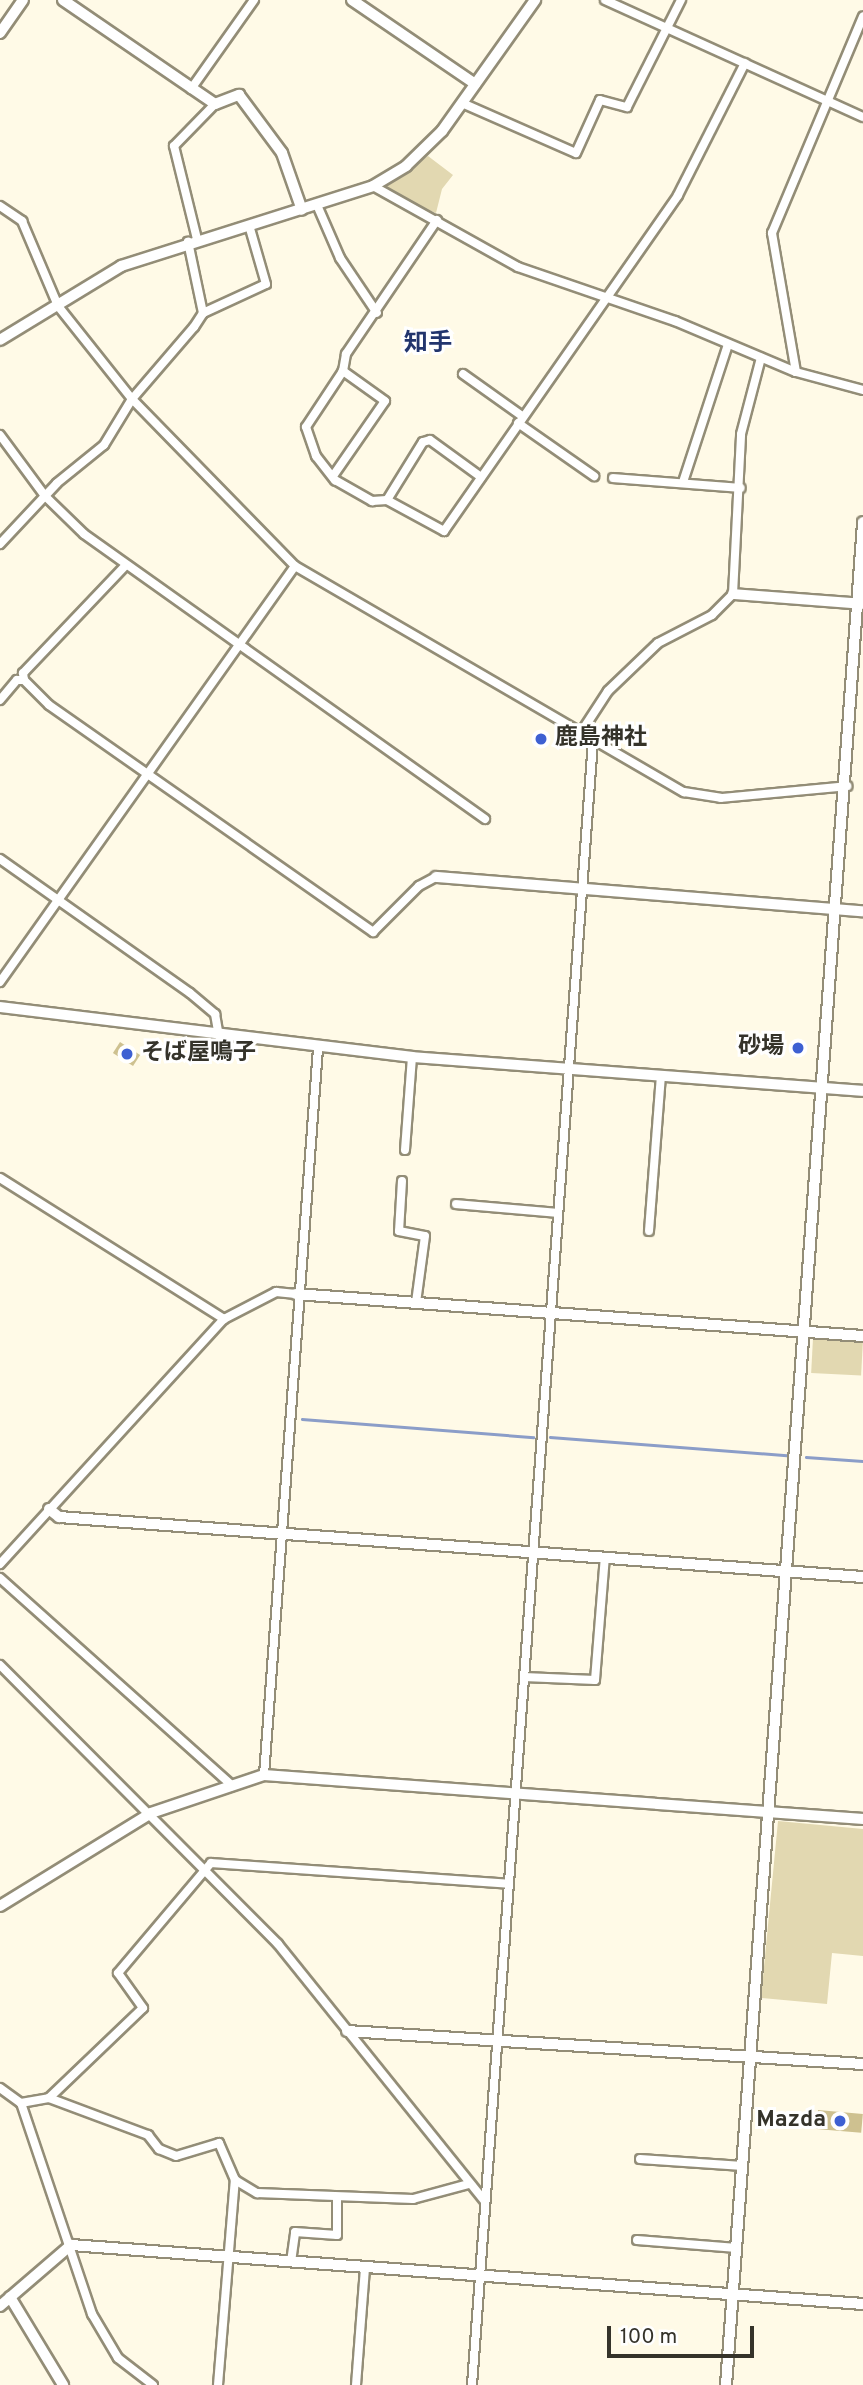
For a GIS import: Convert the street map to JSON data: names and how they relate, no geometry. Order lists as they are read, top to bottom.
{
  "districts": ["知手"],
  "places": [
    "鹿島神社",
    "砂場",
    "そば屋鳴子",
    "Mazda"
  ],
  "scale_bar": "100 m"
}
